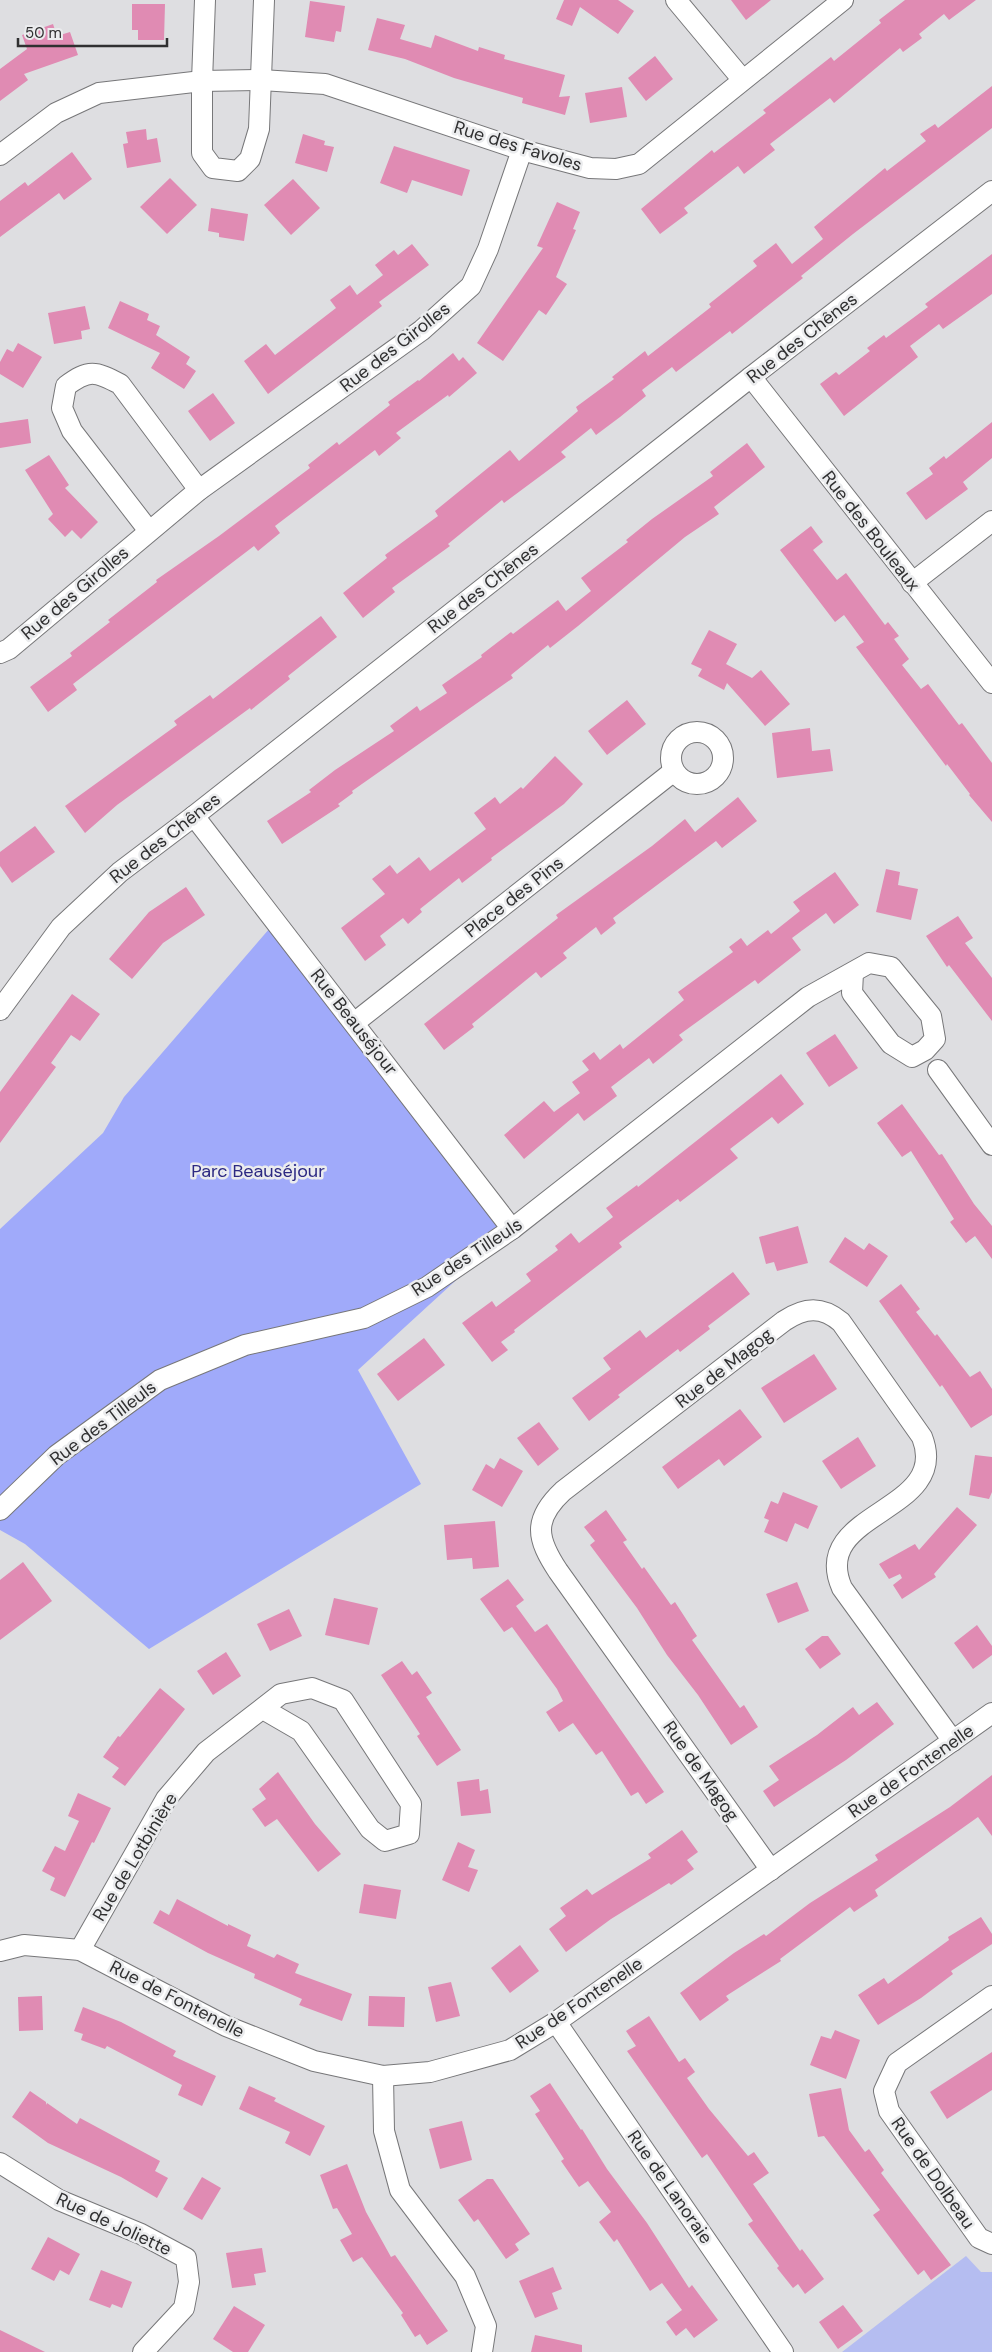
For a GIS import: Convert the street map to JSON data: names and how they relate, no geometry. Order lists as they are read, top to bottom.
{
  "streets": {
    "street": [
      "Rue des Favoles",
      "Rue des Chênes",
      "Rue des Girolles",
      "Rue des Bouleaux",
      "Place des Pins",
      "Rue Beauséjour",
      "Rue des Tilleuls",
      "Rue de Magog",
      "Rue de Fontenelle",
      "Rue de Lotbinière",
      "Rue de Dolbeau",
      "Rue de Lanoraie",
      "Rue de Joliette"
    ]
  },
  "crossings": [
    ["Rue des Favoles", "Rue des Girolles"],
    ["Rue des Chênes", "Rue des Bouleaux"],
    ["Rue des Chênes", "Rue Beauséjour"],
    ["Place des Pins", "Rue Beauséjour"],
    ["Rue Beauséjour", "Rue des Tilleuls"],
    ["Rue de Magog", "Rue de Fontenelle"],
    ["Rue de Fontenelle", "Rue de Lotbinière"],
    ["Rue de Fontenelle", "Rue de Lanoraie"]
  ],
  "parks": ["Parc Beauséjour"],
  "scale_bar": "50 m"
}
